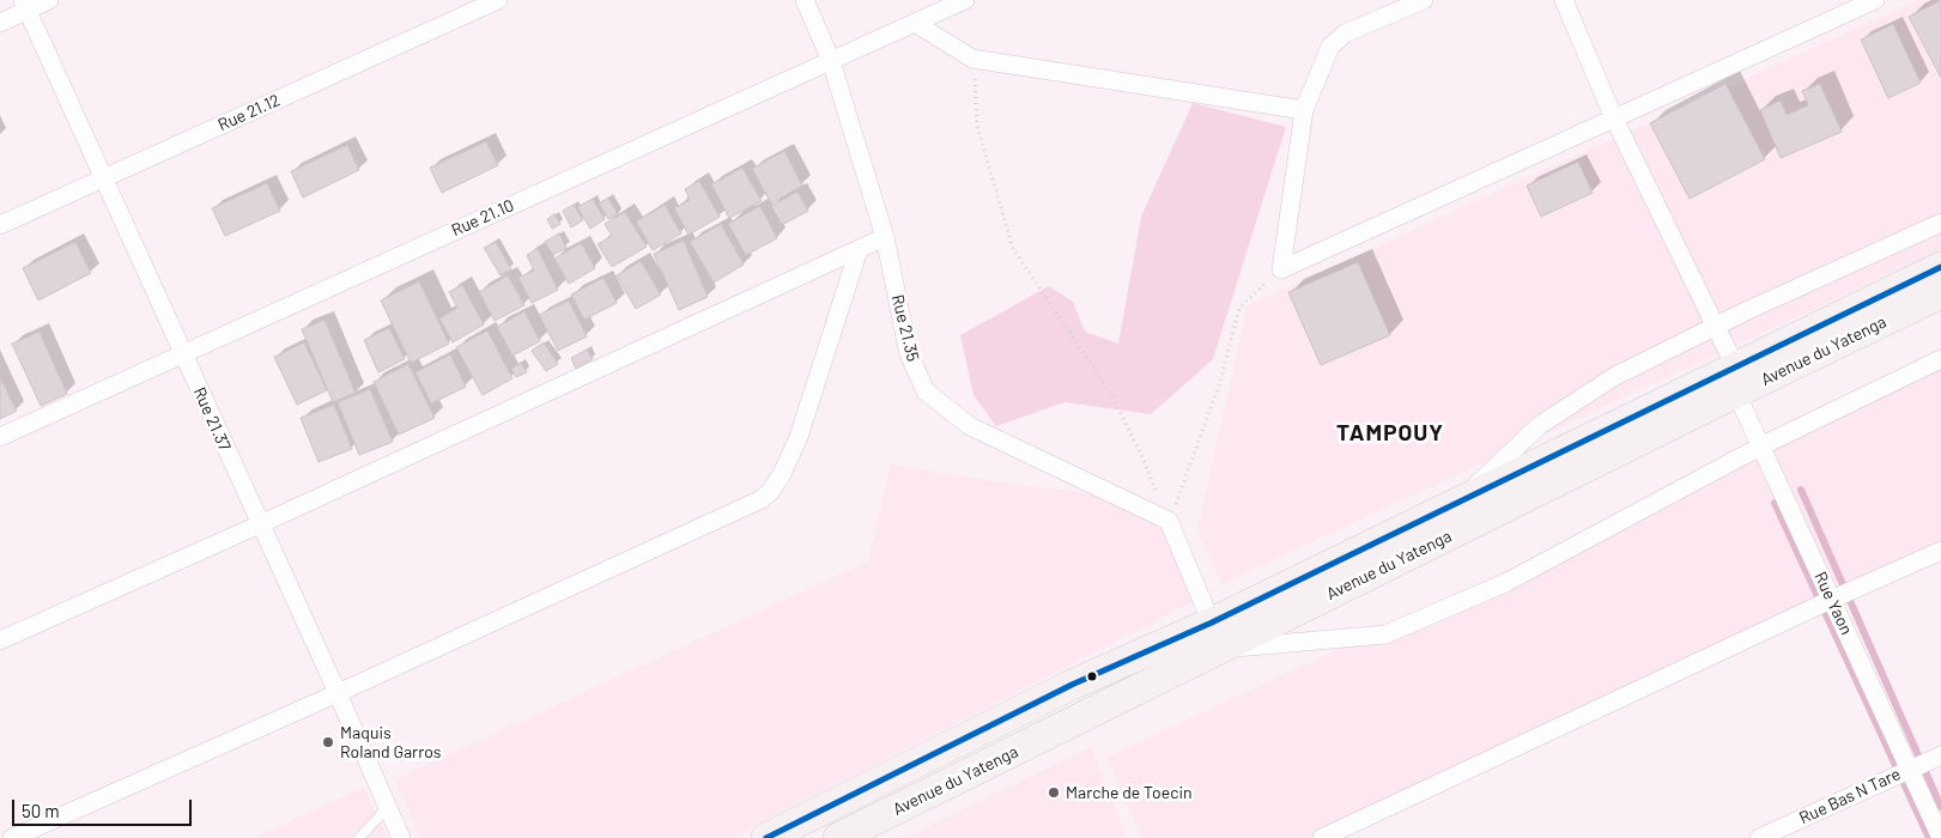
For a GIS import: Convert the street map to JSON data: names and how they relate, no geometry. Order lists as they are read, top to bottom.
{
  "streets": {
    "main road": ["Avenue du Yatenga"],
    "street": [
      "Rue 21.12",
      "Rue 21.10",
      "Rue 21.35",
      "Rue 21.37",
      "Rue Yaon",
      "Rue Bas N Tare"
    ]
  },
  "crossings": [
    ["Rue 21.12", "Rue 21.37"],
    ["Rue 21.10", "Rue 21.35"],
    ["Rue 21.10", "Rue 21.37"],
    ["Avenue du Yatenga", "Rue Yaon"],
    ["Rue Yaon", "Rue Bas N Tare"]
  ],
  "districts": ["TAMPOUY"],
  "places": ["Maquis Roland Garros", "Marche de Toecin"],
  "scale_bar": "50 m"
}
